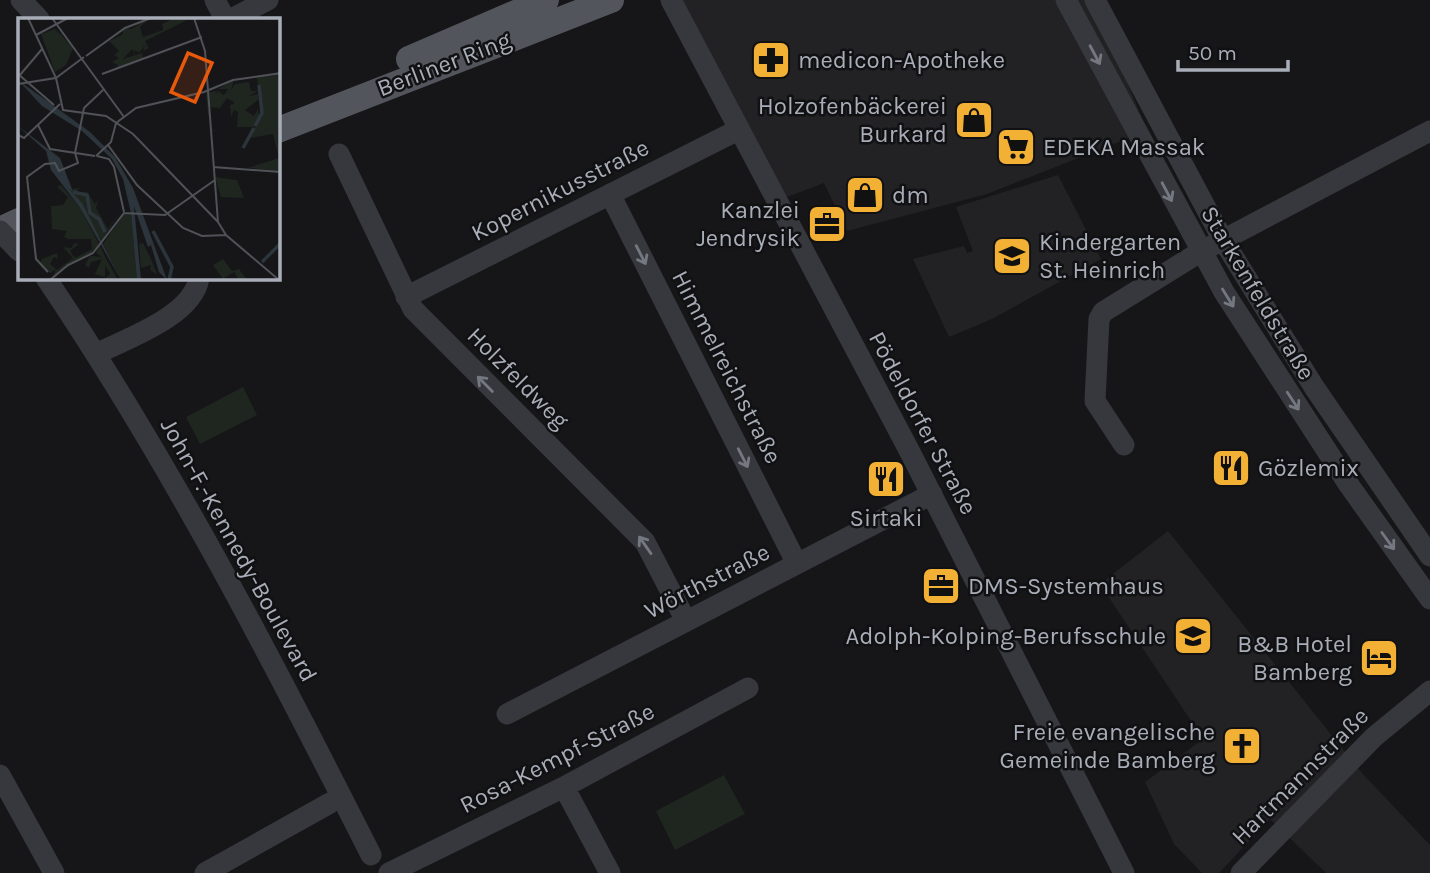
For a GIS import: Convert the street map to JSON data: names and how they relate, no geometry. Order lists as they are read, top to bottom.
{
  "streets": {
    "main road": ["Berliner Ring"],
    "street": [
      "Kopernikusstraße",
      "Starkenfeldstraße",
      "Himmelreichstraße",
      "Holzfeldweg",
      "Pödeldorfer Straße",
      "John-F.-Kennedy-Boulevard",
      "Wörthstraße",
      "Rosa-Kempf-Straße",
      "Hartmannstraße"
    ]
  },
  "crossings": [
    ["Kopernikusstraße", "Himmelreichstraße"],
    ["Kopernikusstraße", "Holzfeldweg"],
    ["Kopernikusstraße", "Pödeldorfer Straße"],
    ["Himmelreichstraße", "Wörthstraße"],
    ["Holzfeldweg", "Wörthstraße"],
    ["Pödeldorfer Straße", "Wörthstraße"]
  ],
  "one_way": ["Himmelreichstraße", "Holzfeldweg"],
  "places": {
    "pharmacy": ["medicon-Apotheke"],
    "shop": ["Holzofenbäckerei Burkard", "dm"],
    "supermarket": ["EDEKA Massak"],
    "office": ["Kanzlei Jendrysik", "DMS-Systemhaus"],
    "school or university": ["Kindergarten St. Heinrich", "Adolph-Kolping-Berufsschule"],
    "restaurant": ["Gözlemix", "Sirtaki"],
    "hotel": ["B&B Hotel Bamberg"],
    "church": ["Freie evangelische Gemeinde Bamberg"]
  },
  "scale_bar": "50 m"
}
